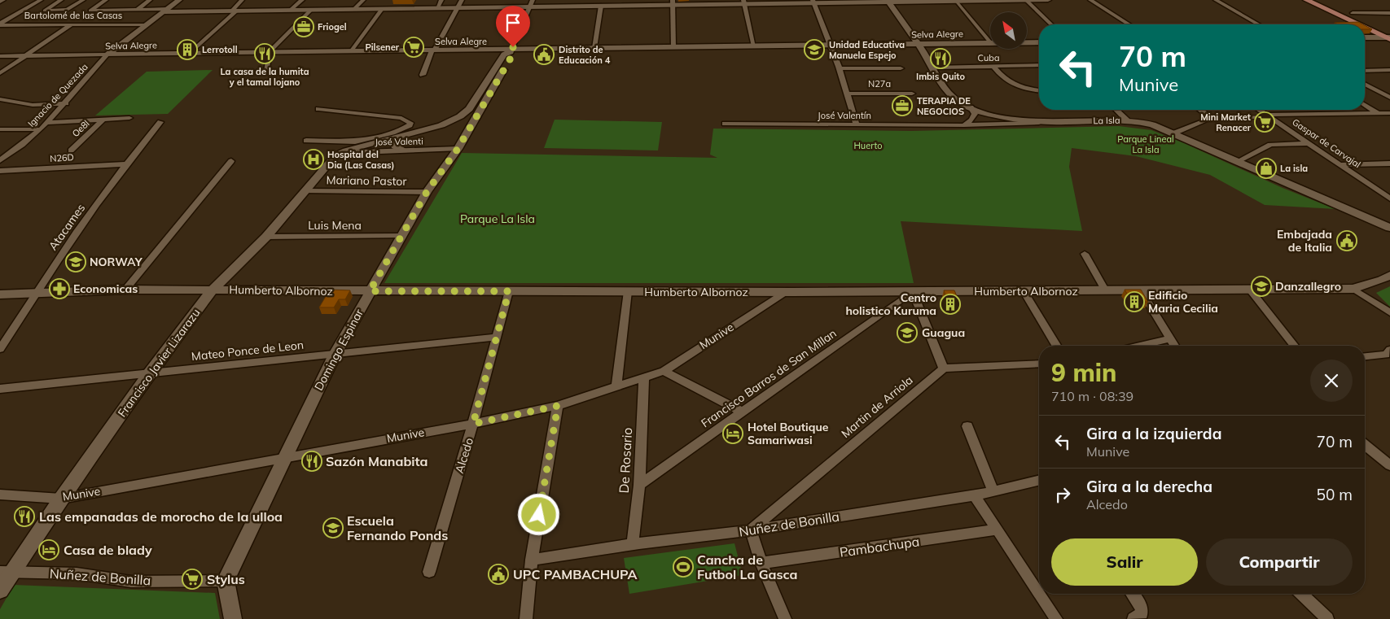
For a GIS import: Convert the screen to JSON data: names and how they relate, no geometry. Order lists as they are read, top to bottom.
{
  "streets": {
    "street": [
      "Bartolomé de las Casas",
      "Selva Alegre",
      "Cuba",
      "N27a",
      "Ignacio de Quezada",
      "José Valentín",
      "La Isla",
      "Oe8l",
      "José Valenti",
      "Gaspar de Carvajal",
      "N26D",
      "Mariano Pastor",
      "Luis Mena",
      "Atacames",
      "Humberto Albornoz",
      "Munive",
      "Domingo Espinar",
      "Mateo Ponce de Leon",
      "Francisco Javier Lizarazu",
      "Francisco Barros de San Millan",
      "Martin de Arriola",
      "Alcedo",
      "De Rosario",
      "Nuñez de Bonilla",
      "Pambachupa"
    ]
  },
  "crossings": [
    ["Selva Alegre", "Ignacio de Quezada"],
    ["Selva Alegre", "La Isla"],
    ["Selva Alegre", "Domingo Espinar"],
    ["Cuba", "La Isla"],
    ["José Valentín", "La Isla"],
    ["José Valenti", "Domingo Espinar"],
    ["José Valenti", "Francisco Javier Lizarazu"],
    ["N26D", "Atacames"],
    ["Mariano Pastor", "Domingo Espinar"],
    ["Mariano Pastor", "Francisco Javier Lizarazu"],
    ["Luis Mena", "Domingo Espinar"],
    ["Luis Mena", "Francisco Javier Lizarazu"],
    ["Atacames", "Humberto Albornoz"],
    ["Humberto Albornoz", "Munive"],
    ["Humberto Albornoz", "Domingo Espinar"],
    ["Humberto Albornoz", "Francisco Javier Lizarazu"],
    ["Humberto Albornoz", "Francisco Barros de San Millan"],
    ["Humberto Albornoz", "Alcedo"],
    ["Munive", "Domingo Espinar"],
    ["Munive", "Francisco Javier Lizarazu"],
    ["Munive", "Alcedo"],
    ["Munive", "De Rosario"],
    ["Domingo Espinar", "Mateo Ponce de Leon"],
    ["Domingo Espinar", "Francisco Javier Lizarazu"],
    ["Domingo Espinar", "Nuñez de Bonilla"],
    ["Mateo Ponce de Leon", "Francisco Javier Lizarazu"],
    ["Mateo Ponce de Leon", "Alcedo"],
    ["Francisco Javier Lizarazu", "Nuñez de Bonilla"],
    ["Francisco Barros de San Millan", "De Rosario"],
    ["Martin de Arriola", "Nuñez de Bonilla"],
    ["De Rosario", "Nuñez de Bonilla"]
  ],
  "parks": ["Parque Lineal La Isla", "Huerto", "Parque La Isla"],
  "places": {
    "office": ["Friogel", "TERAPIA DE NEGOCIOS"],
    "supermarket": ["Pilsener", "Mini Market Renacer", "Stylus"],
    "building": ["Lerrotoll", "Edificio Maria Cecilia", "Centro holistico Kuruma"],
    "school or university": [
      "Unidad Educativa Manuela Espejo",
      "NORWAY",
      "Danzallegro",
      "Guagua",
      "Escuela Fernando Ponds"
    ],
    "restaurant": [
      "La casa de la humita y el tamal lojano",
      "Imbis Quito",
      "Sazón Manabita",
      "Las empanadas de morocho de la ulloa"
    ],
    "public building": ["Distrito de Educación 4", "Embajada de Italia", "UPC PAMBACHUPA"],
    "hospital": ["Hospital del Dia (Las Casas)"],
    "shop": ["La isla"],
    "pharmacy": ["Economicas"],
    "hotel": ["Hotel Boutique Samariwasi", "Casa de blady"],
    "sports": ["Cancha de Futbol La Gasca"]
  },
  "north": "top left",
  "page": {
    "turn": ["70 m", "Munive"],
    "heading": ["9 min", "710 m · 08:39"],
    "list": [
      {
        "name": "Gira a la izquierda",
        "note": "Munive",
        "value": "70 m"
      },
      {
        "name": "Gira a la derecha",
        "note": "Alcedo",
        "value": "50 m"
      }
    ],
    "buttons": ["Salir", "Compartir"]
  }
}
